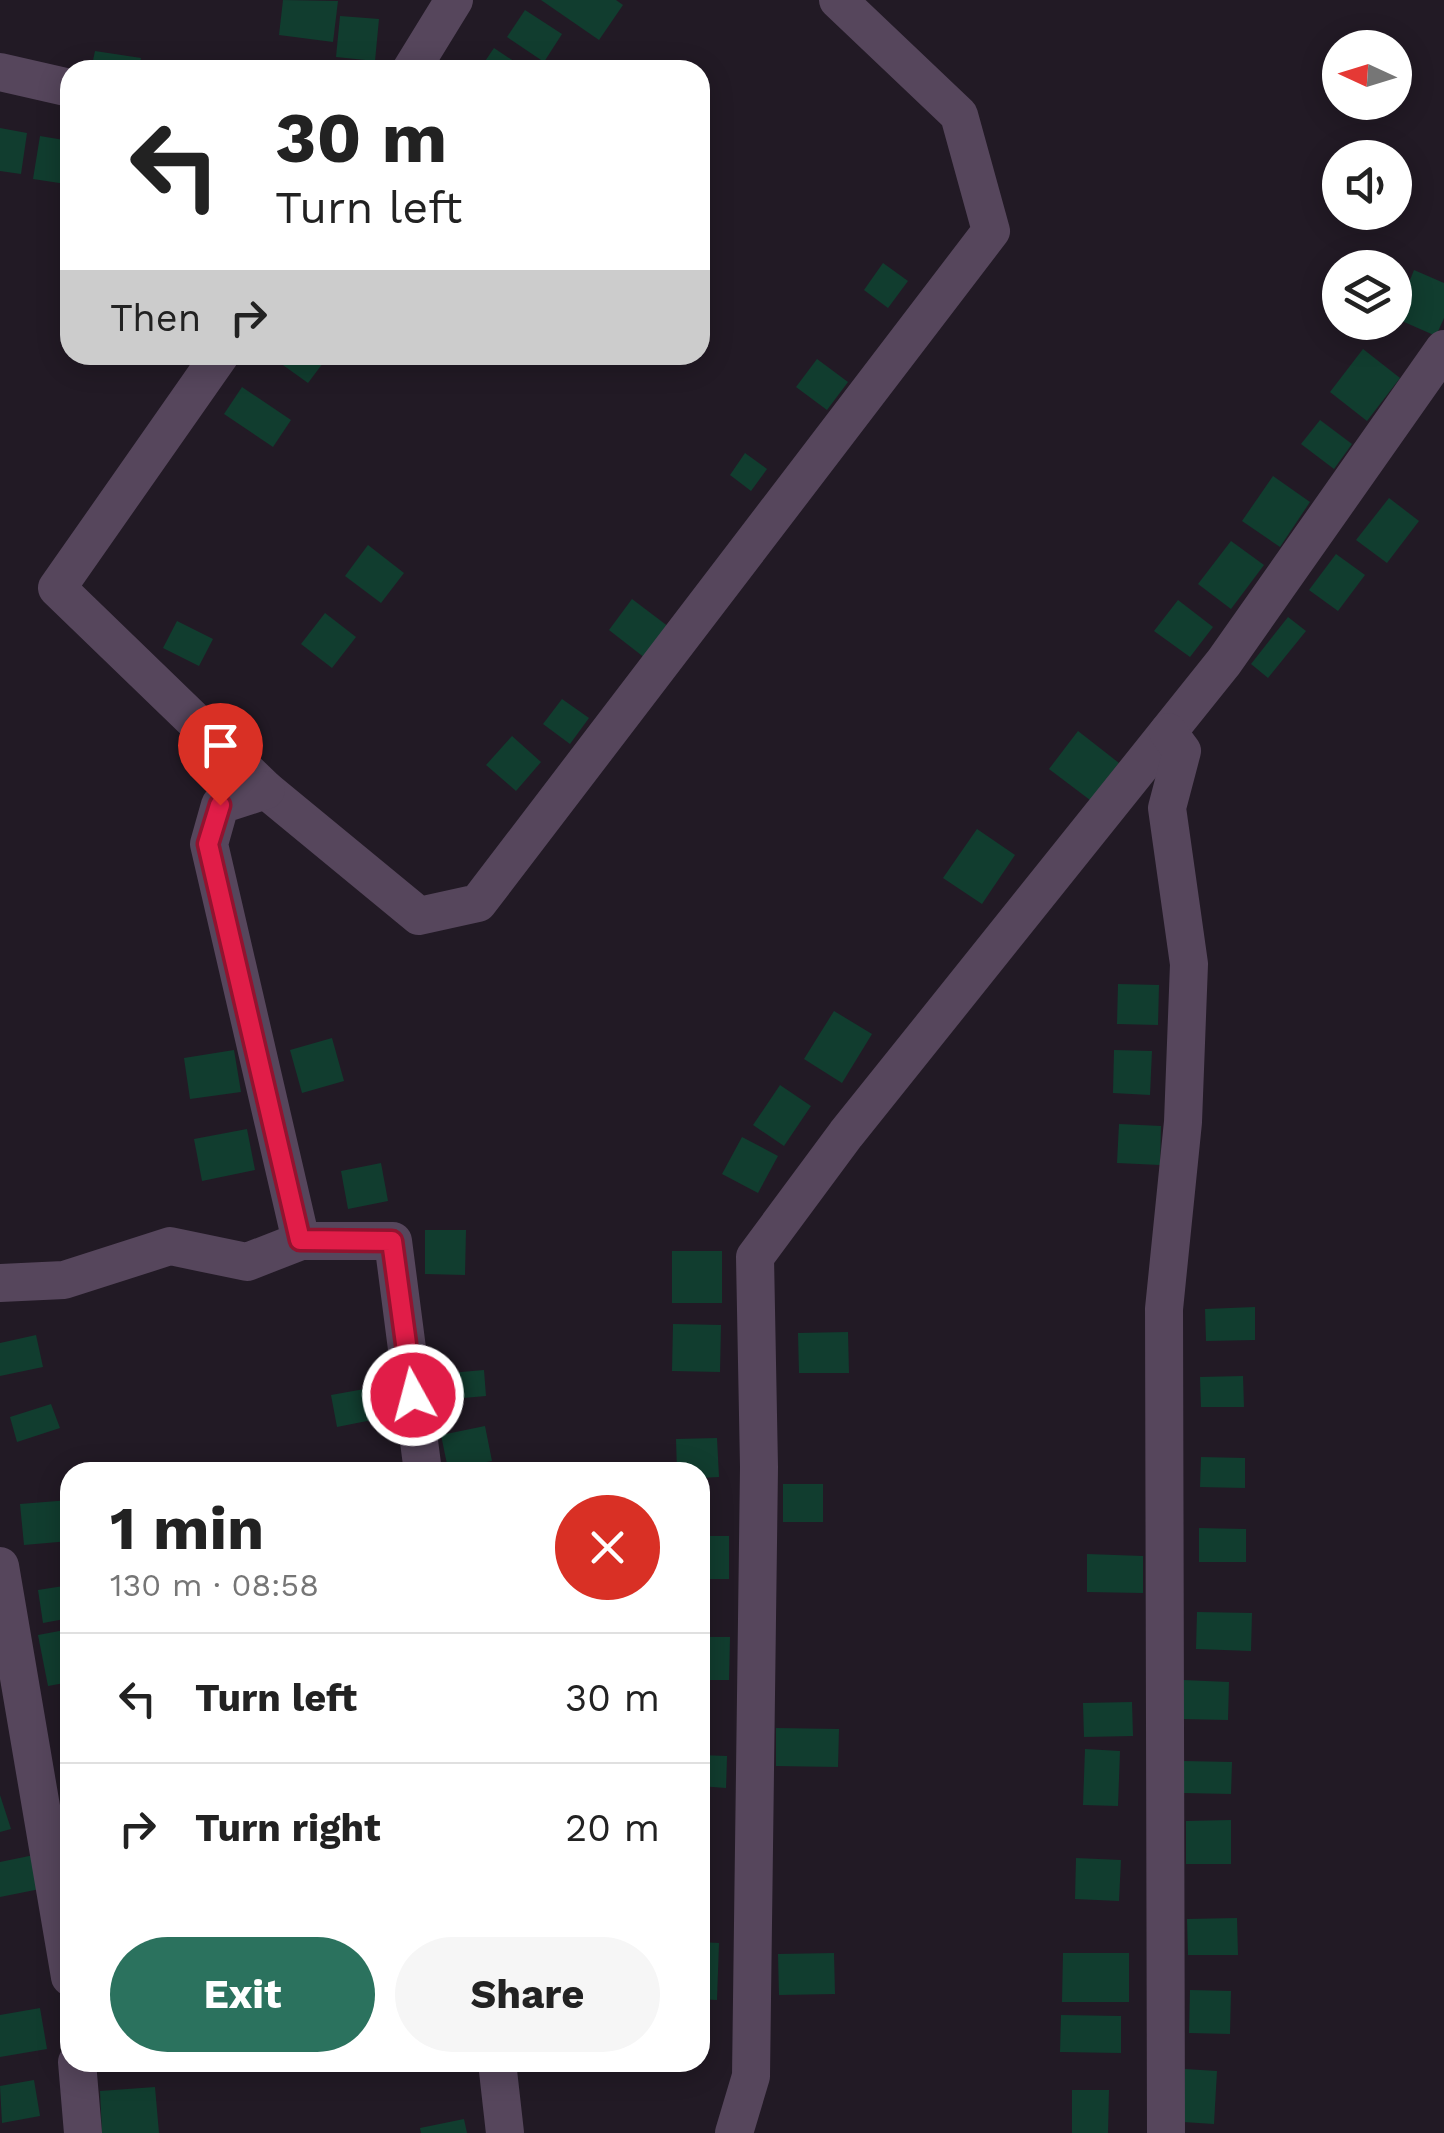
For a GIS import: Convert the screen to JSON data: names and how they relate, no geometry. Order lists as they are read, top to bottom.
{
  "north": "left",
  "page": {
    "turn": ["30 m", "Turn left"],
    "then": "Then",
    "heading": ["1 min", "130 m · 08:58"],
    "list": [
      {
        "name": "Turn left",
        "value": "30 m"
      },
      {
        "name": "Turn right",
        "value": "20 m"
      }
    ],
    "buttons": ["Exit", "Share"]
  }
}
